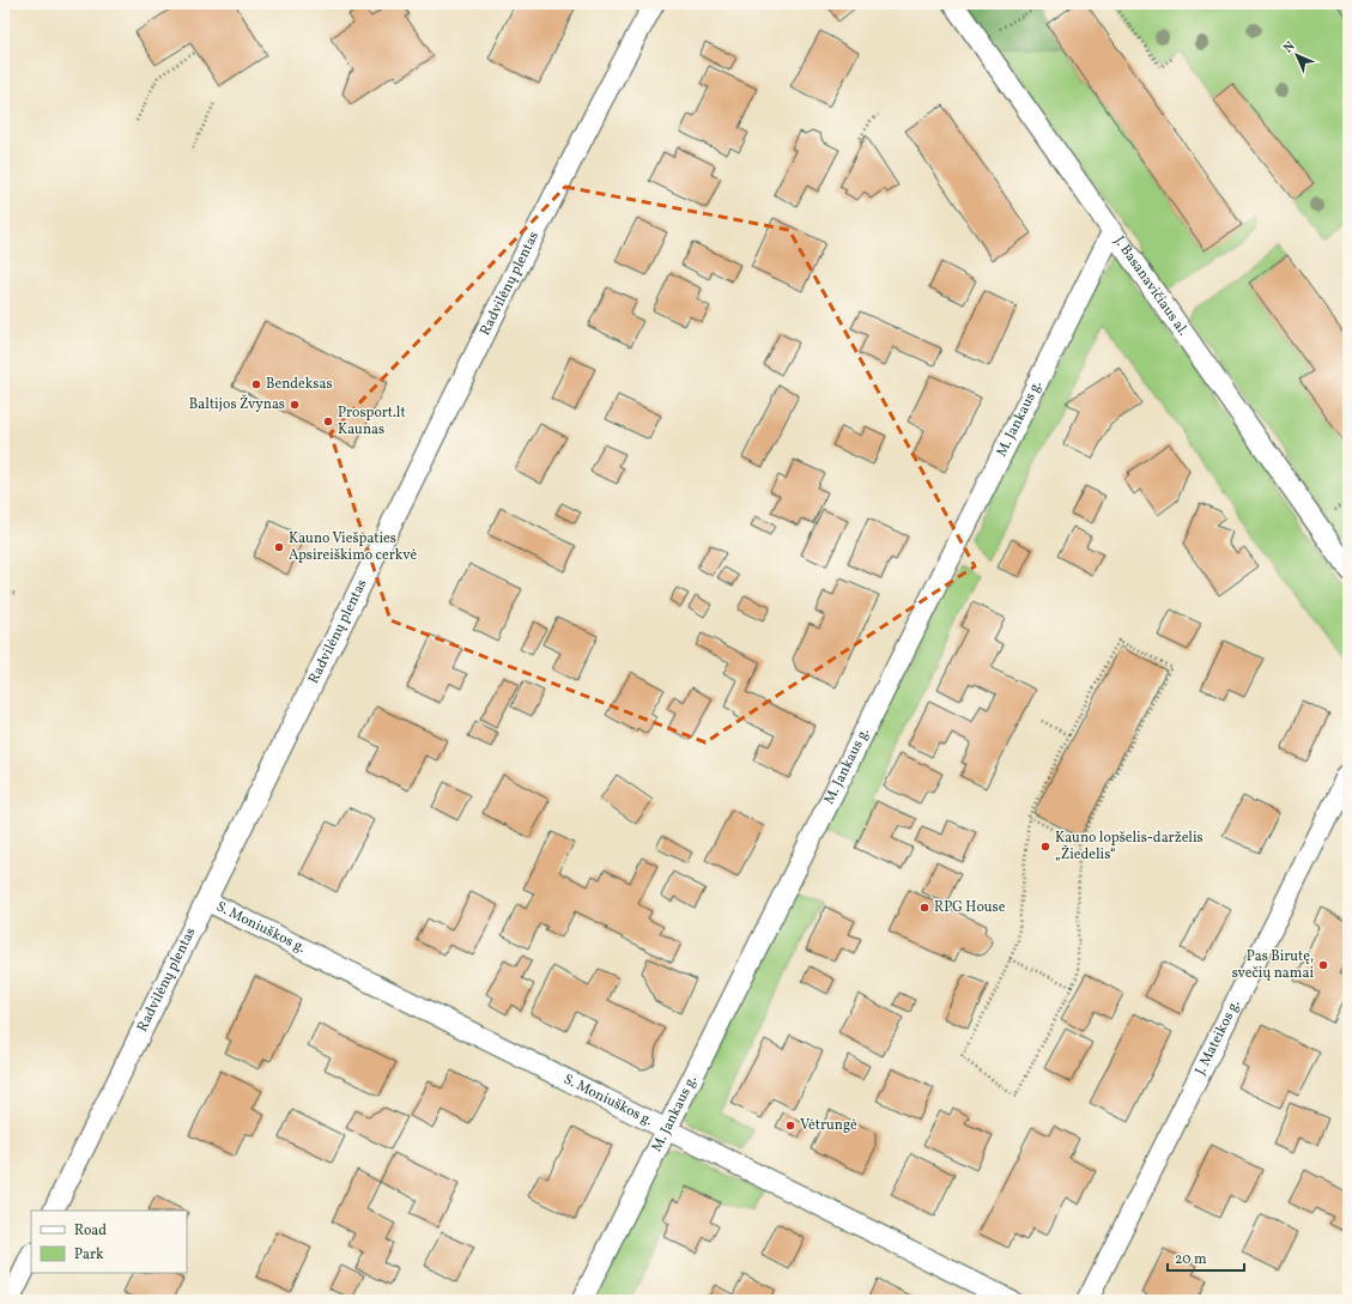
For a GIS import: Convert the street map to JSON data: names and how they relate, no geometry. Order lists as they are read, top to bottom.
{
  "streets": {
    "street": [
      "Radvilėnų plentas",
      "J. Basanavičiaus al.",
      "M. Jankaus g.",
      "S. Moniuškos g.",
      "J. Mateikos g."
    ]
  },
  "crossings": [
    ["Radvilėnų plentas", "S. Moniuškos g."],
    ["J. Basanavičiaus al.", "M. Jankaus g."],
    ["M. Jankaus g.", "S. Moniuškos g."]
  ],
  "places": [
    "Bendeksas",
    "Baltijos Žvynas",
    "Prosport.lt Kaunas",
    "Kauno Viešpaties Apsireiškimo cerkvė",
    "Kauno lopšelis-darželis „Žiedelis“",
    "RPG House",
    "Pas Birutę, svečių namai",
    "Vėtrungė"
  ],
  "legend": ["Road", "Park"],
  "scale_bar": "20 m",
  "north": "top left"
}
